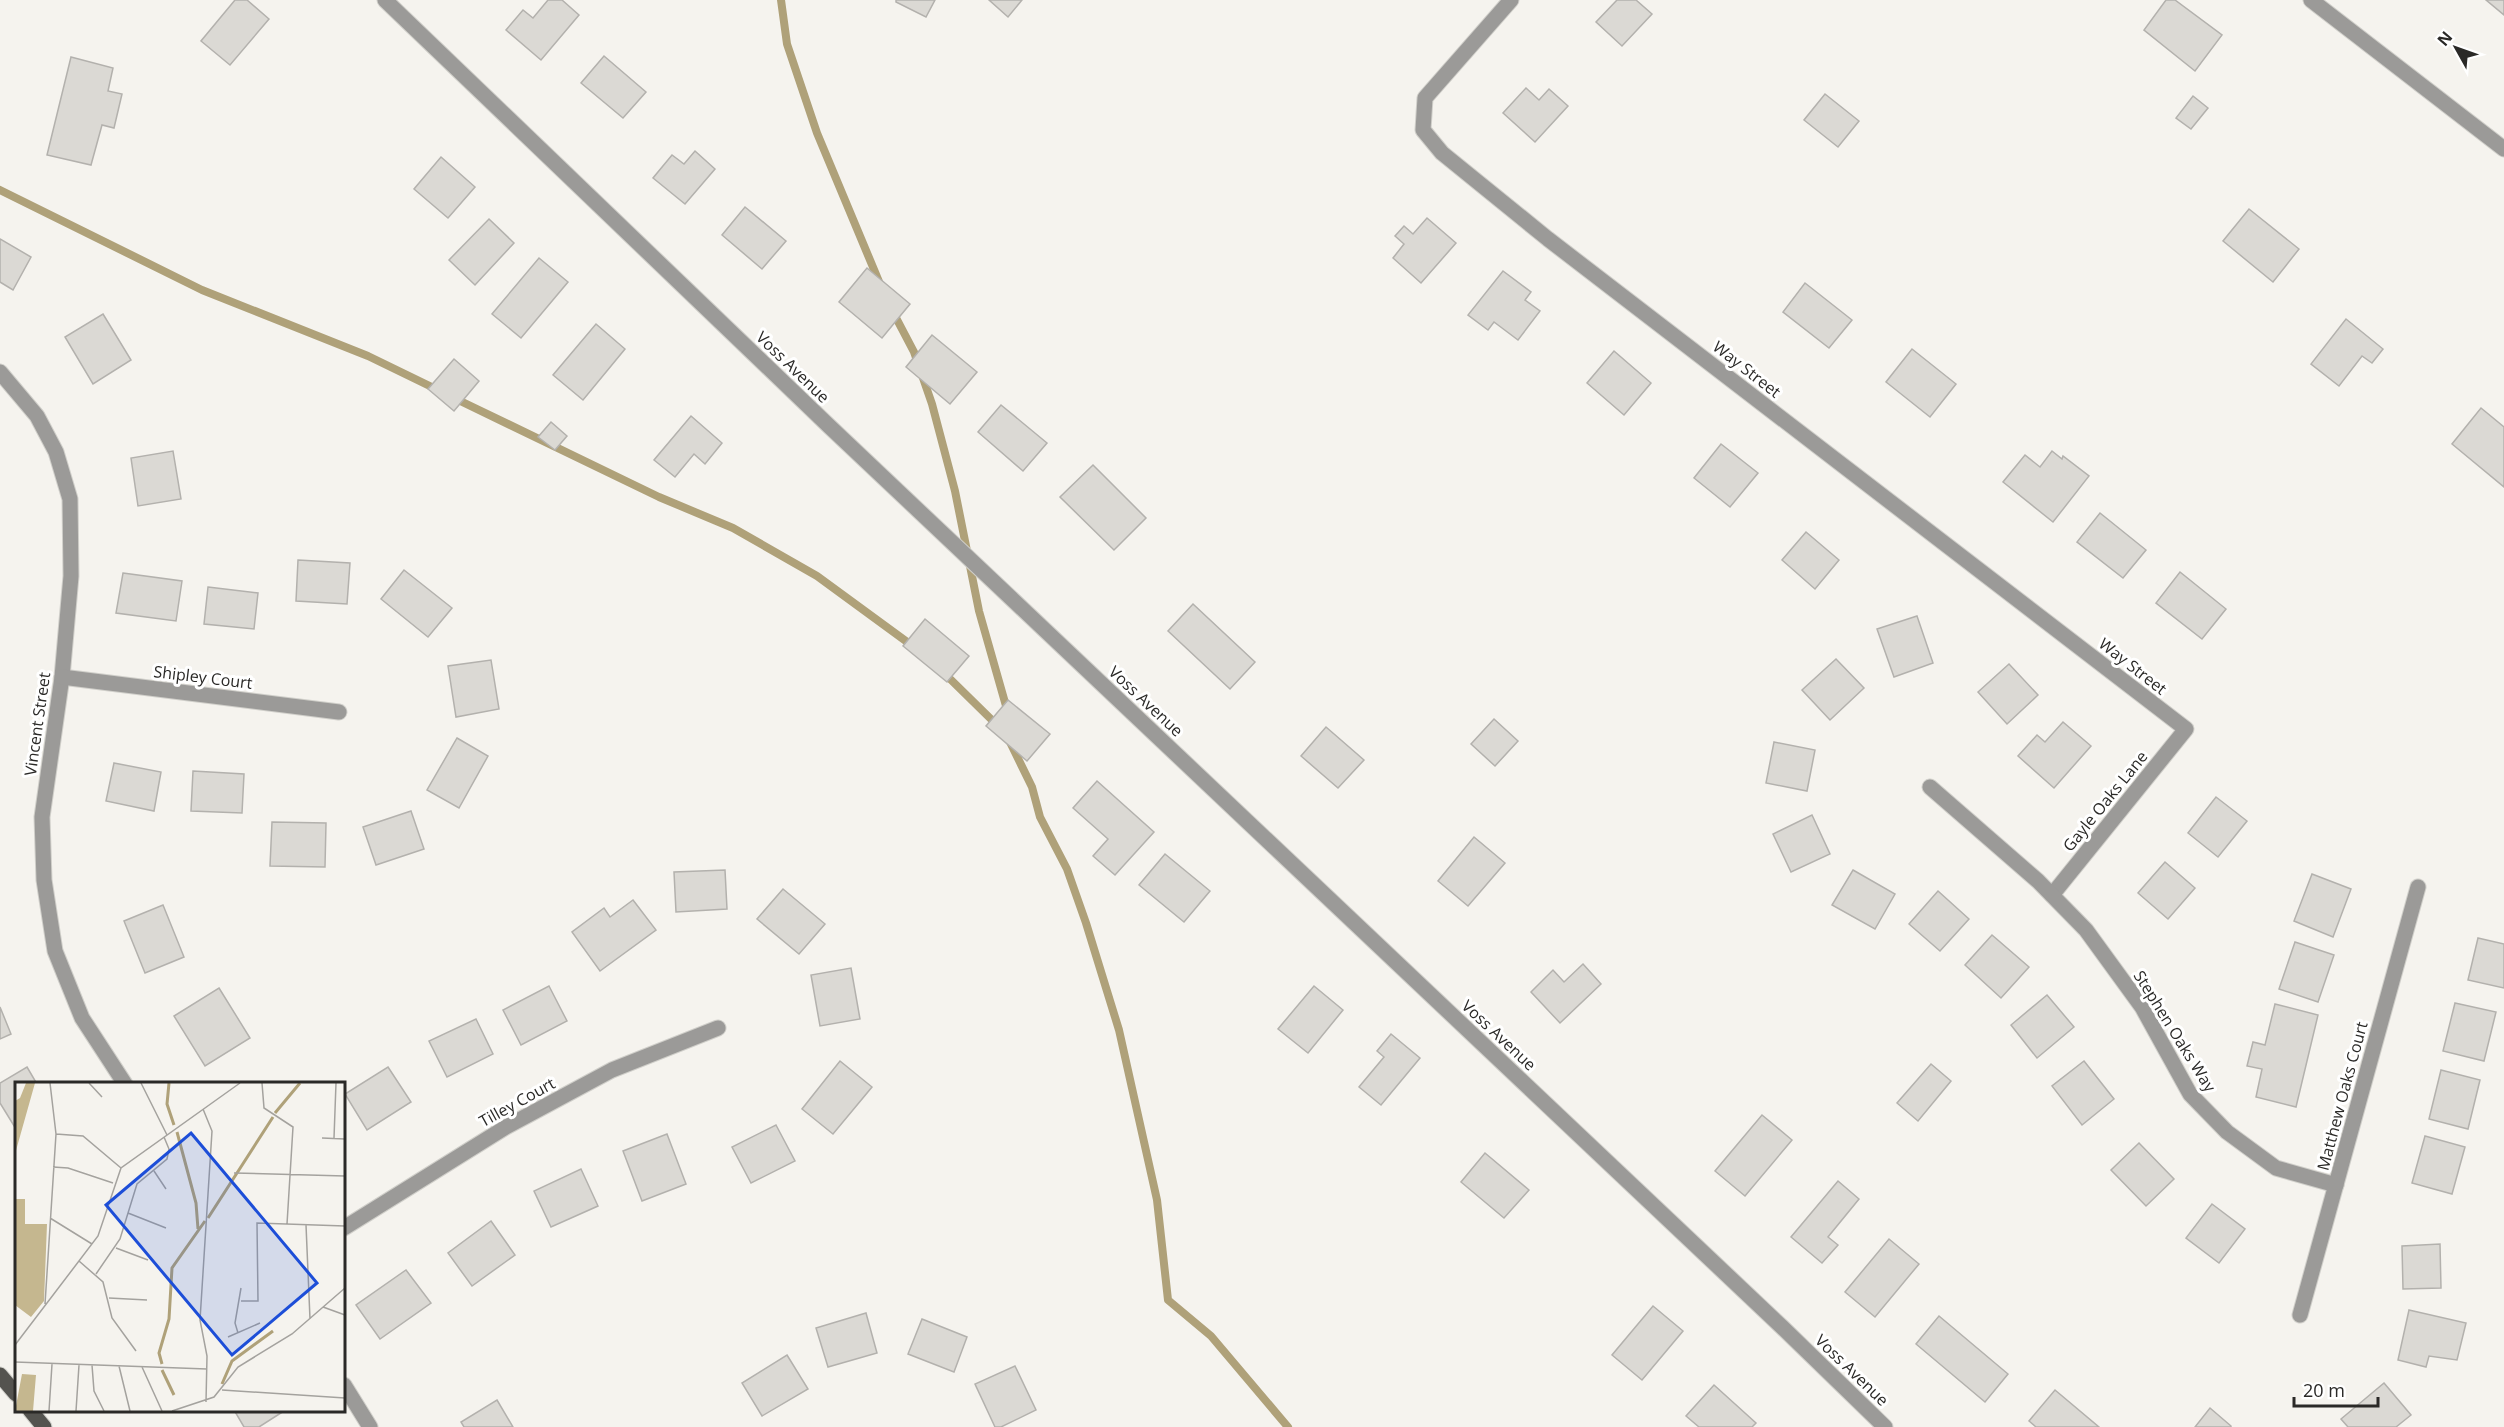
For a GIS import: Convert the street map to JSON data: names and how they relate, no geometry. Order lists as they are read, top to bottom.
{
  "streets": {
    "street": [
      "Voss Avenue",
      "Way Street",
      "Shipley Court",
      "Vincent Street",
      "Gayle Oaks Lane",
      "Stephen Oaks Way",
      "Matthew Oaks Court",
      "Tilley Court"
    ]
  },
  "crossings": [
    ["Way Street", "Gayle Oaks Lane"],
    ["Shipley Court", "Vincent Street"],
    ["Gayle Oaks Lane", "Stephen Oaks Way"],
    ["Stephen Oaks Way", "Matthew Oaks Court"]
  ],
  "scale_bar": "20 m",
  "north": "top left"
}
